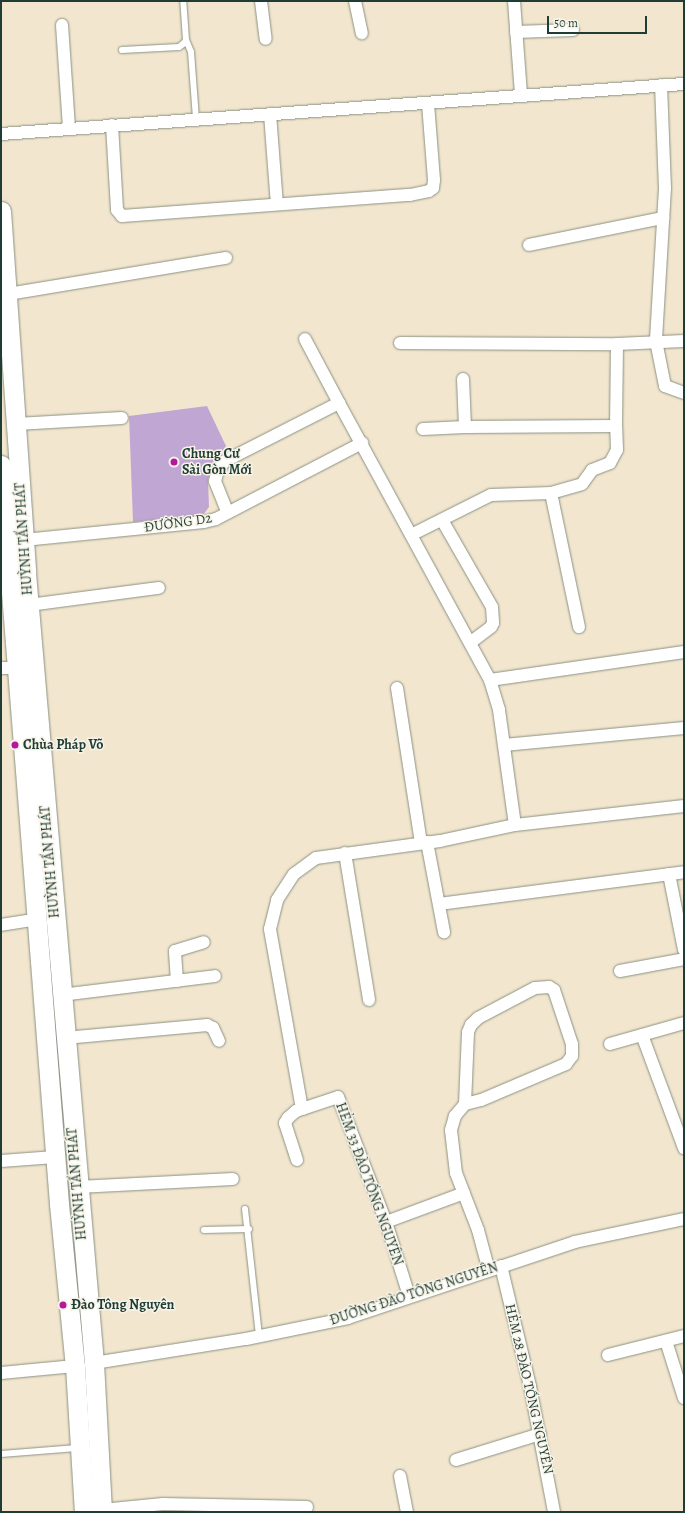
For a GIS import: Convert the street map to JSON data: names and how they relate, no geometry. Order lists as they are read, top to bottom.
{
  "streets": {
    "main road": ["HUỲNH TẤN PHÁT"],
    "street": [
      "ĐƯỜNG D2",
      "HẺM 33 ĐÀO TỐNG NGUYÊN",
      "ĐƯỜNG ĐÀO TÔNG NGUYÊN",
      "HẺM 28 ĐÀO TỐNG NGUYÊN"
    ]
  },
  "crossings": [
    ["ĐƯỜNG D2", "HUỲNH TẤN PHÁT"],
    ["HUỲNH TẤN PHÁT", "ĐƯỜNG ĐÀO TÔNG NGUYÊN"],
    ["HẺM 33 ĐÀO TỐNG NGUYÊN", "ĐƯỜNG ĐÀO TÔNG NGUYÊN"],
    ["ĐƯỜNG ĐÀO TÔNG NGUYÊN", "HẺM 28 ĐÀO TỐNG NGUYÊN"]
  ],
  "places": ["Chung Cư Sài Gòn Mới", "Chùa Pháp Võ", "Đào Tông Nguyên"],
  "scale_bar": "50 m"
}
